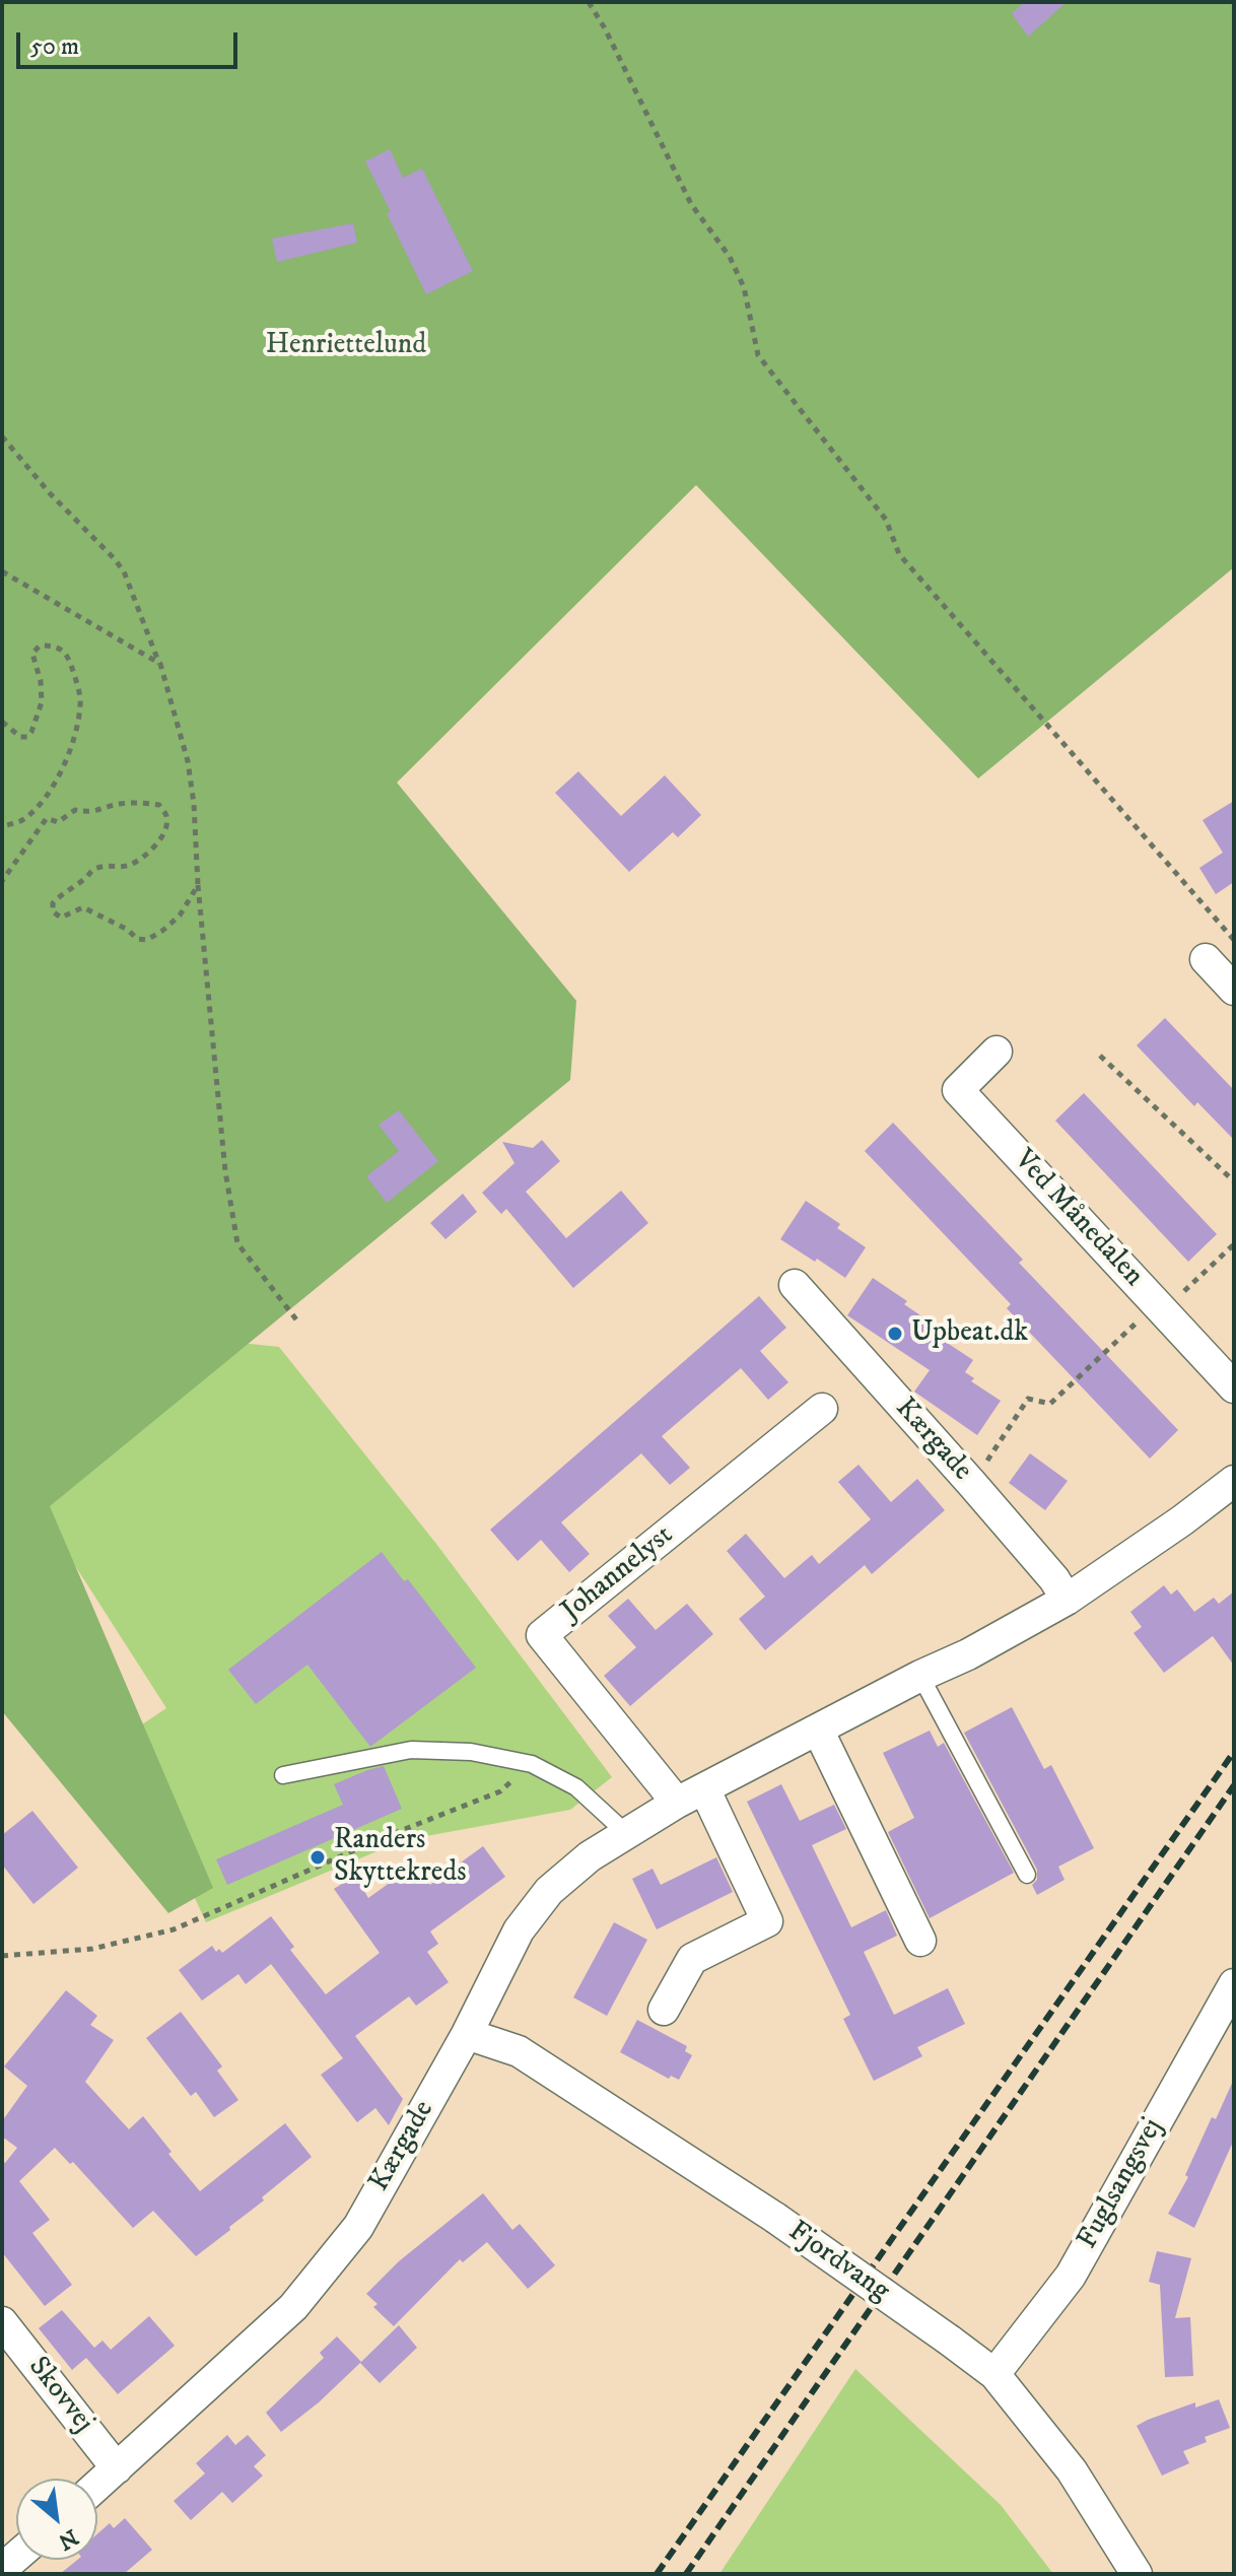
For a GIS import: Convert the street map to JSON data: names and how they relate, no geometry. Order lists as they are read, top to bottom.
{
  "streets": {
    "street": [
      "Ved Månedalen",
      "Kærgade",
      "Johannelyst",
      "Fuglsangsvej",
      "Fjordvang",
      "Skovvej"
    ]
  },
  "crossings": [
    ["Kærgade", "Johannelyst"],
    ["Kærgade", "Fjordvang"],
    ["Kærgade", "Skovvej"],
    ["Fuglsangsvej", "Fjordvang"]
  ],
  "parks": ["Henriettelund"],
  "places": ["Upbeat.dk", "Randers Skyttekreds"],
  "scale_bar": "50 m",
  "north": "bottom right"
}
